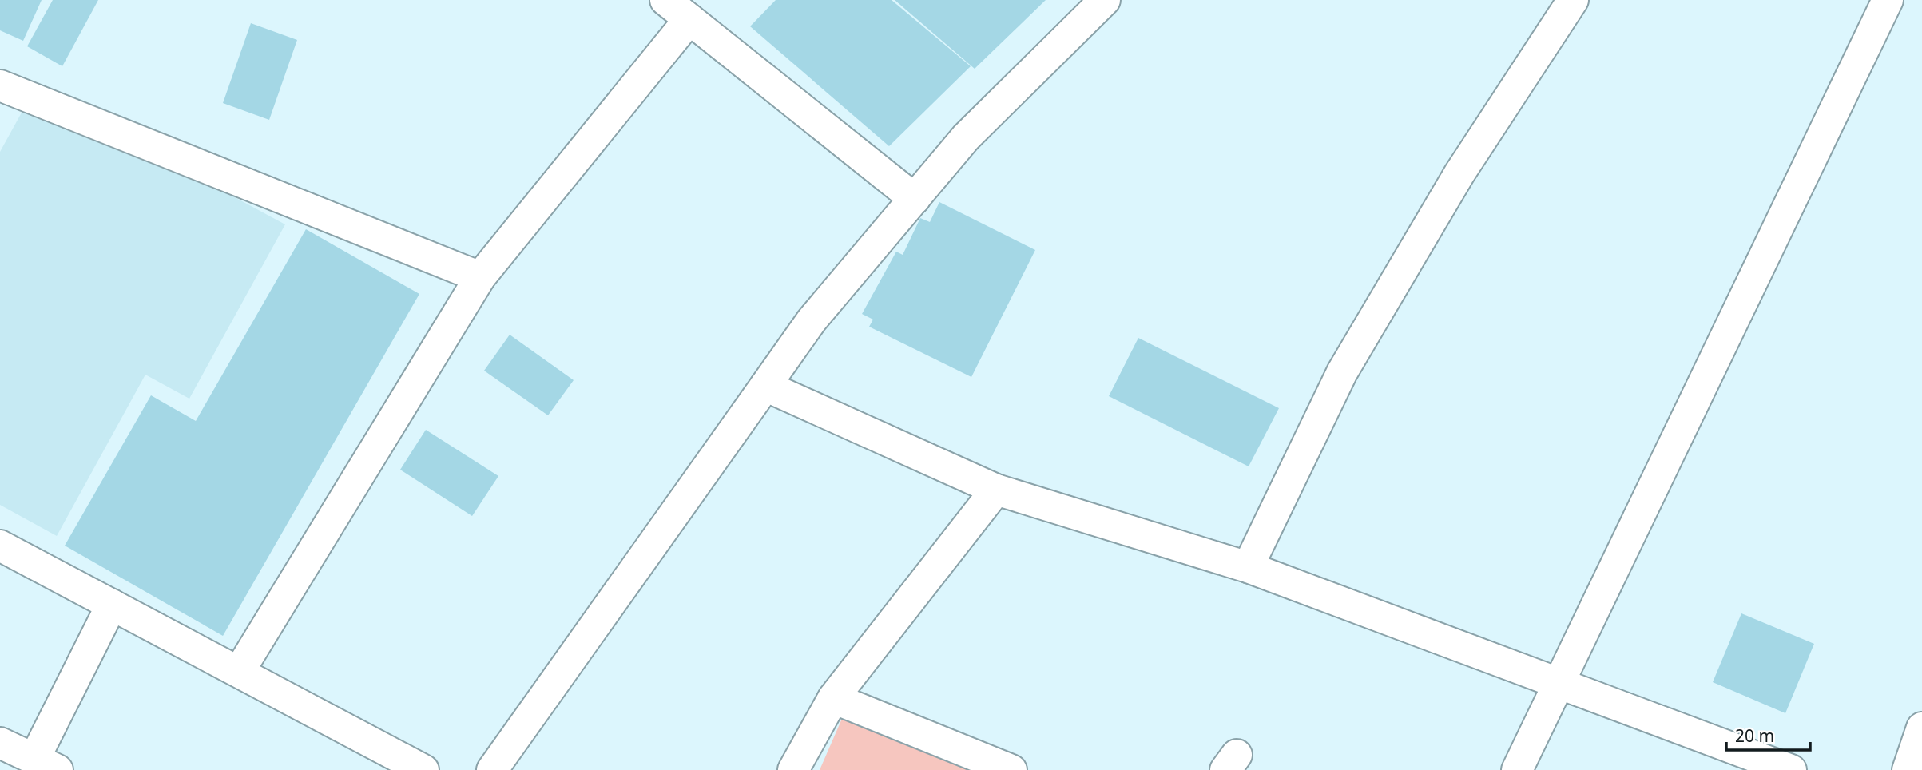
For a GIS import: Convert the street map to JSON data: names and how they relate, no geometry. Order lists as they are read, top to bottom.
{
  "scale_bar": "20 m"
}
